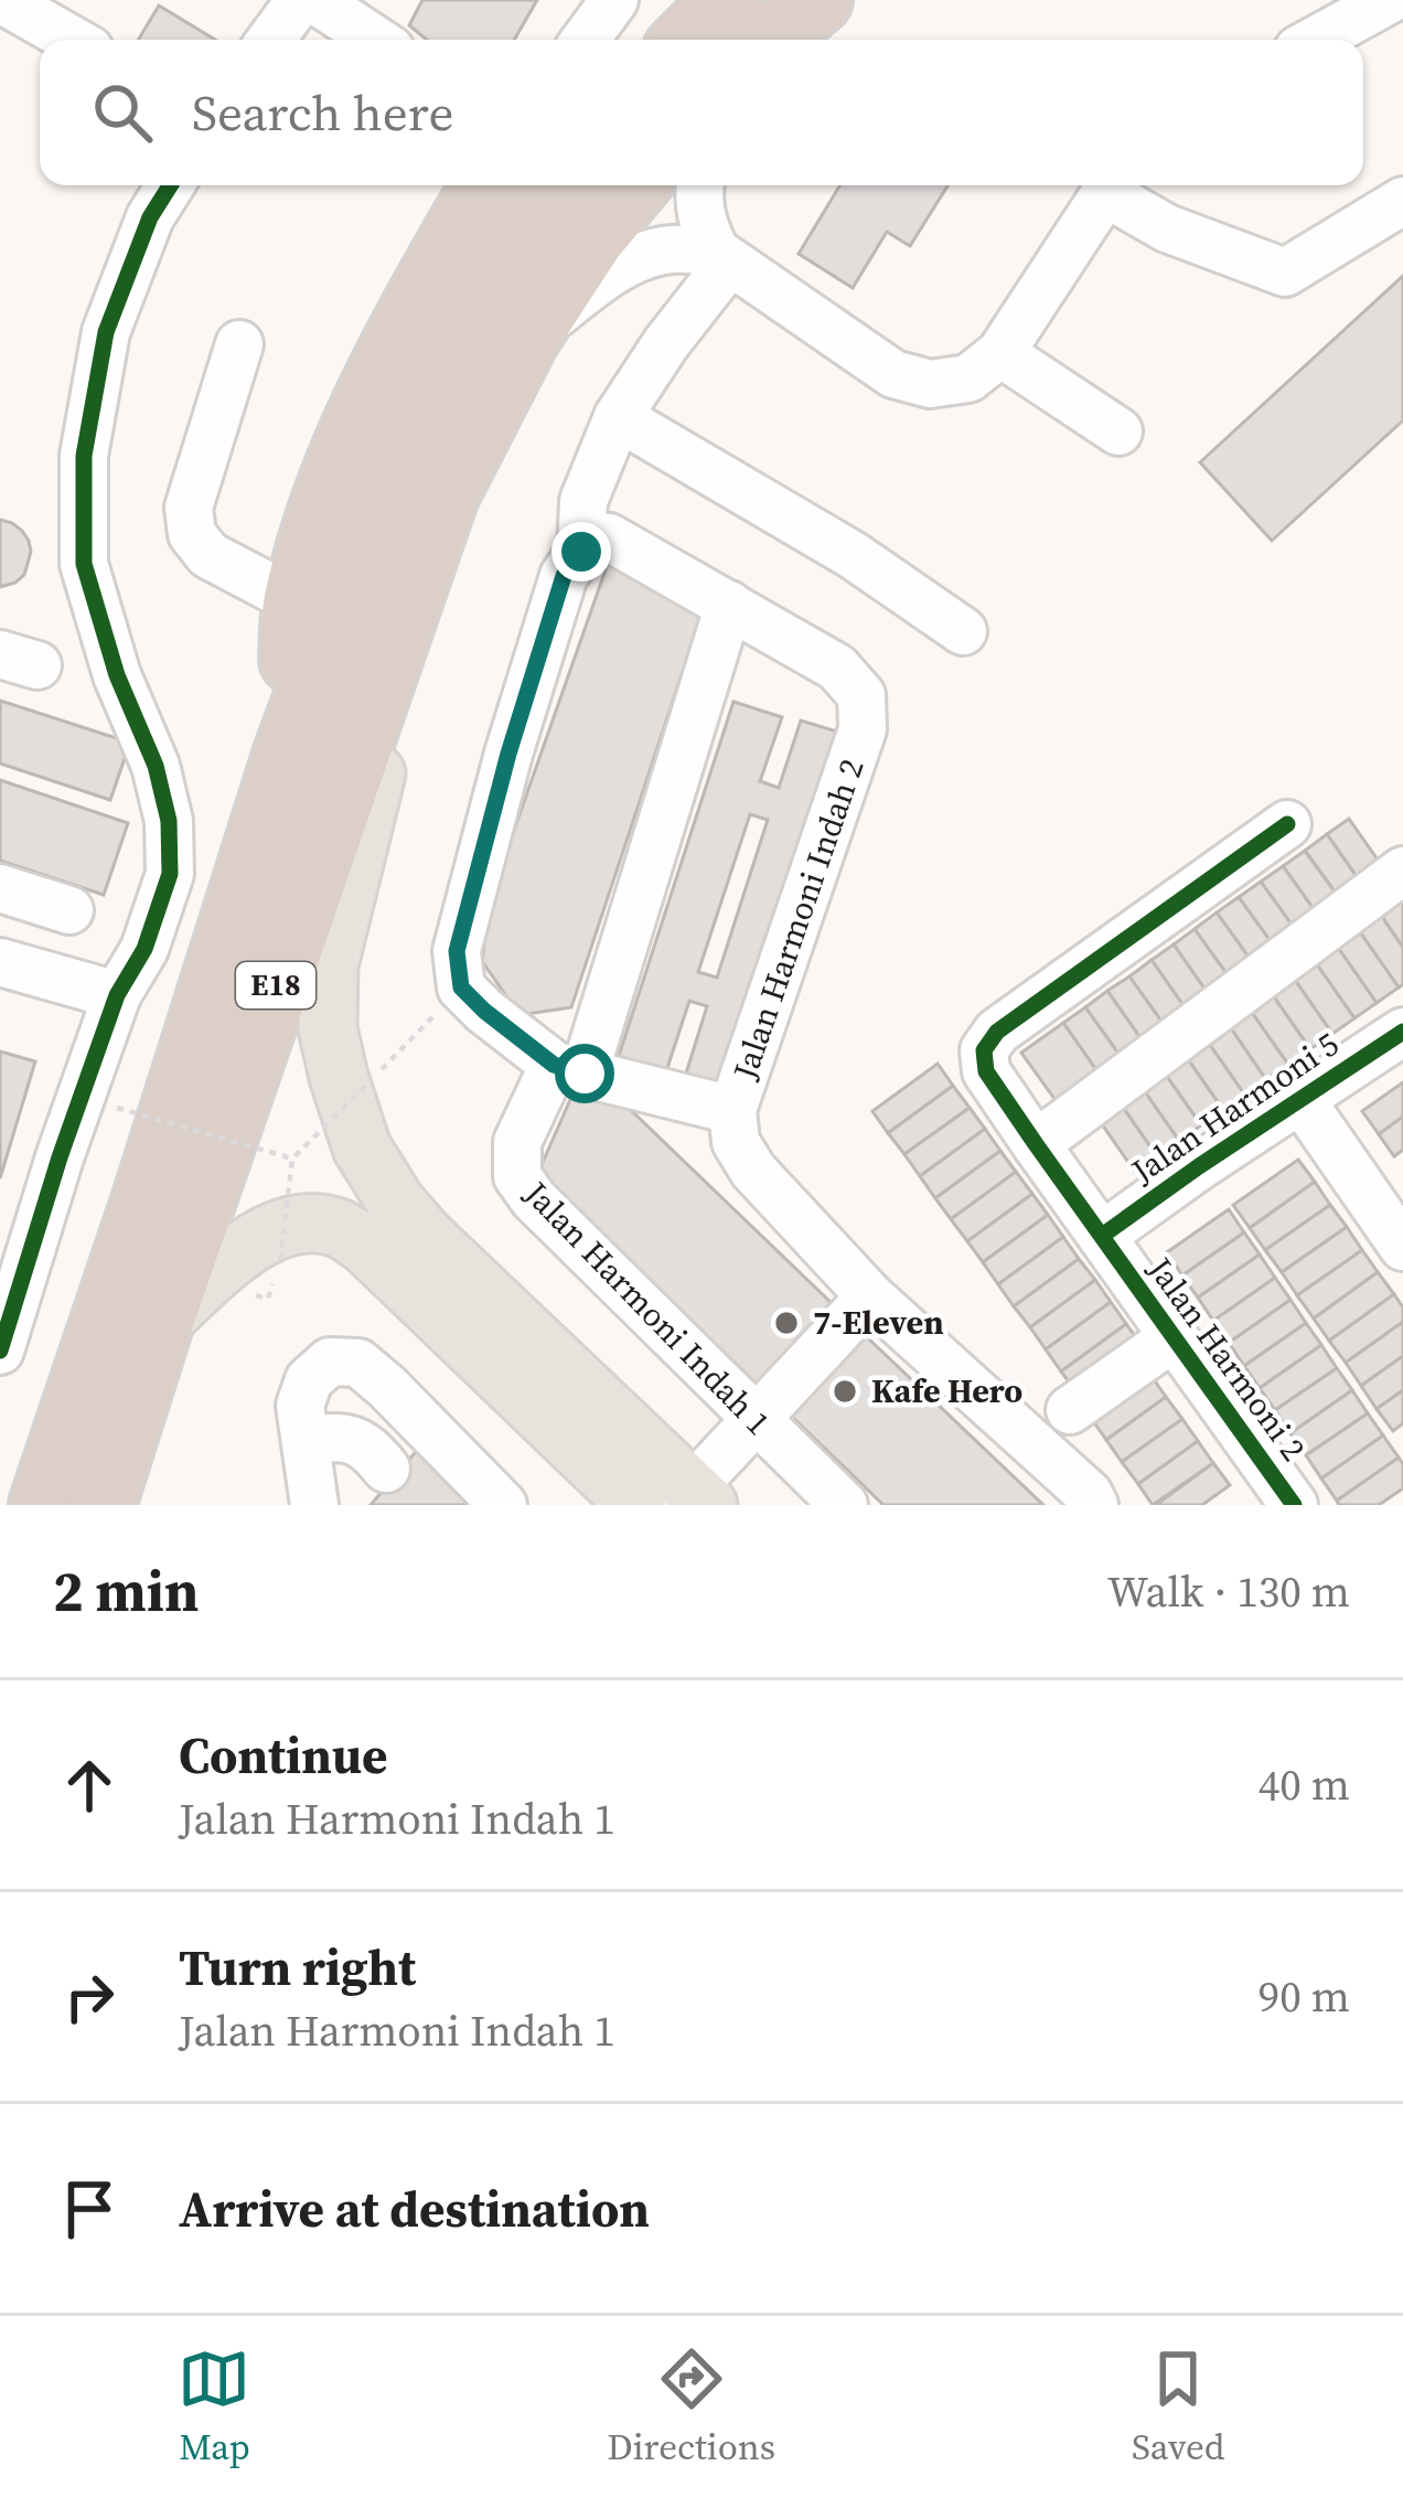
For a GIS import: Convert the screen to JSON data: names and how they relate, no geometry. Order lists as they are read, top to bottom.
{
  "streets": {
    "highway": ["E18"],
    "street": [
      "Jalan Harmoni Indah 2",
      "Jalan Harmoni 5",
      "Jalan Harmoni Indah 1",
      "Jalan Harmoni 2"
    ]
  },
  "crossings": [
    ["Jalan Harmoni Indah 2", "Jalan Harmoni Indah 1"],
    ["Jalan Harmoni 5", "Jalan Harmoni 2"]
  ],
  "places": ["7-Eleven", "Kafe Hero"],
  "page": {
    "search": "Search here",
    "heading": ["2 min", "Walk · 130 m"],
    "list": [
      ["Continue", "Jalan Harmoni Indah 1", "40 m"],
      ["Turn right", "Jalan Harmoni Indah 1", "90 m"],
      "Arrive at destination"
    ],
    "nav": ["Map", "Directions", "Saved"]
  }
}
